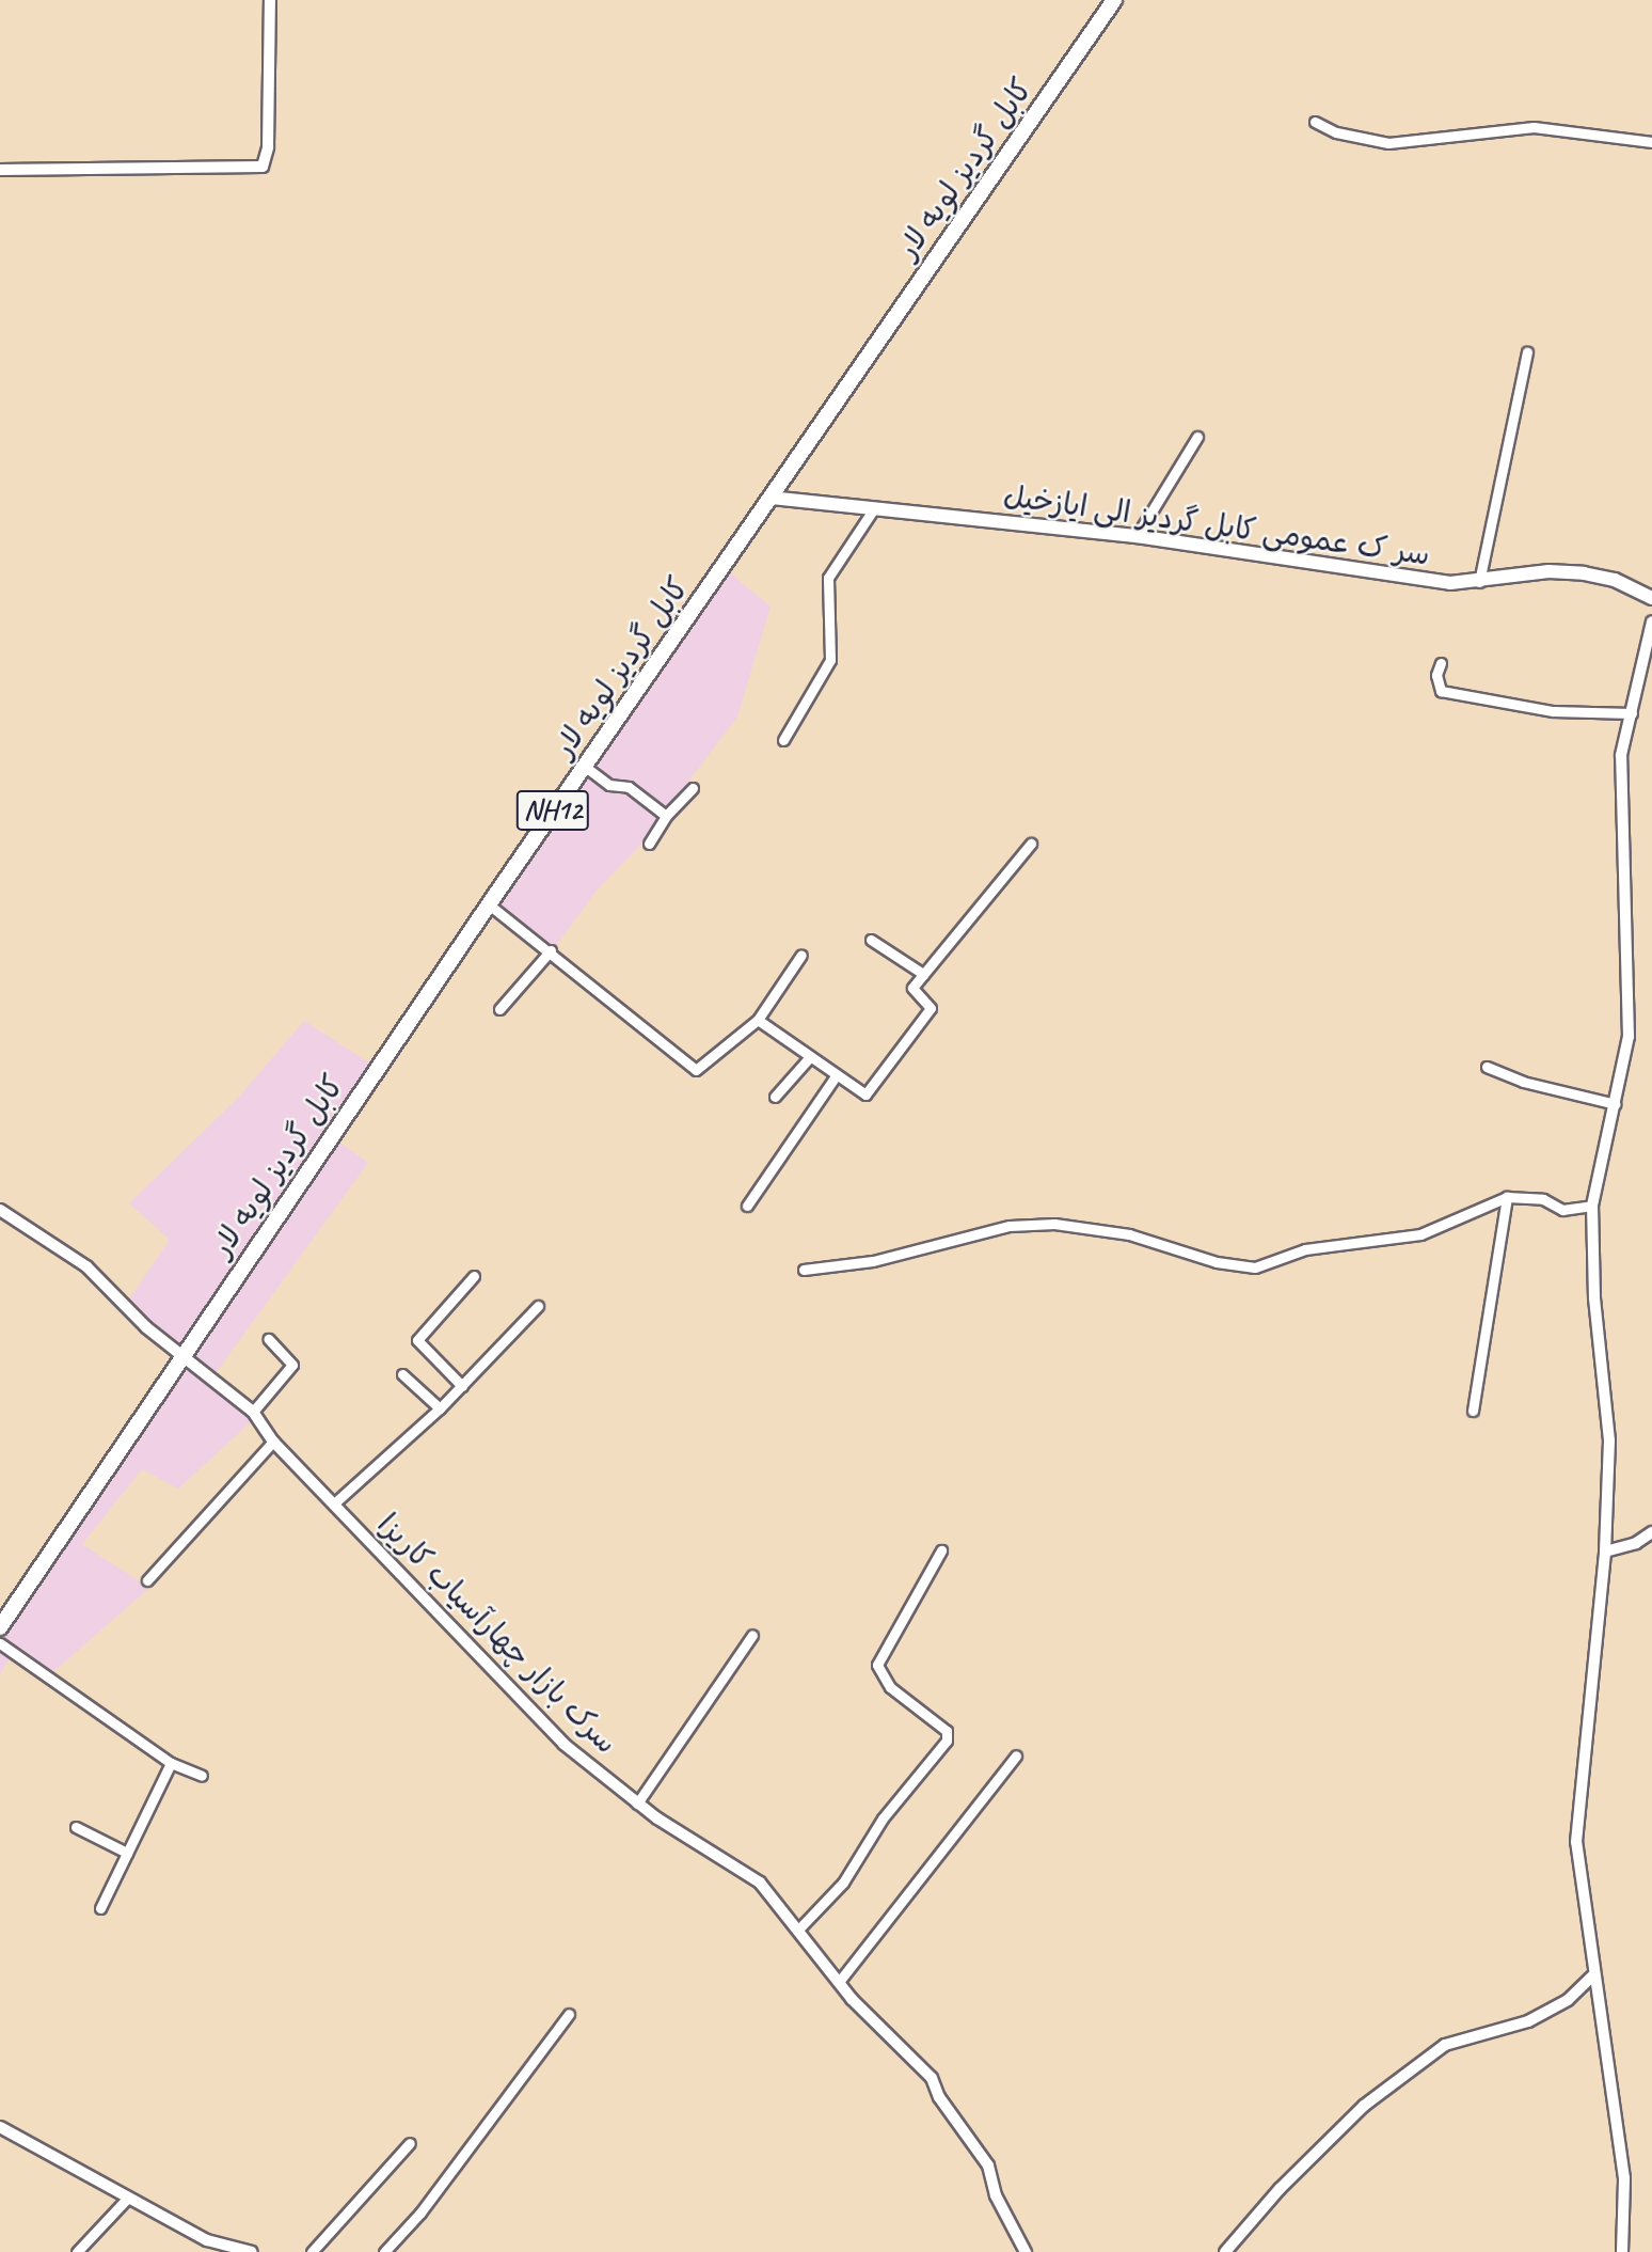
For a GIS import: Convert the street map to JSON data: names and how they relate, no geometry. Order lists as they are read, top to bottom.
{
  "streets": {
    "highway": ["کابل گردیز لویه لار", "NH12"],
    "main road": ["سر ک عمومی کابل گردیز الی ایازخیل"],
    "street": ["سرک بازار چهارآسیاب کاریزا"]
  },
  "crossings": [
    ["کابل گردیز لویه لار", "سر ک عمومی کابل گردیز الی ایازخیل"],
    ["کابل گردیز لویه لار", "سرک بازار چهارآسیاب کاریزا"]
  ]
}
